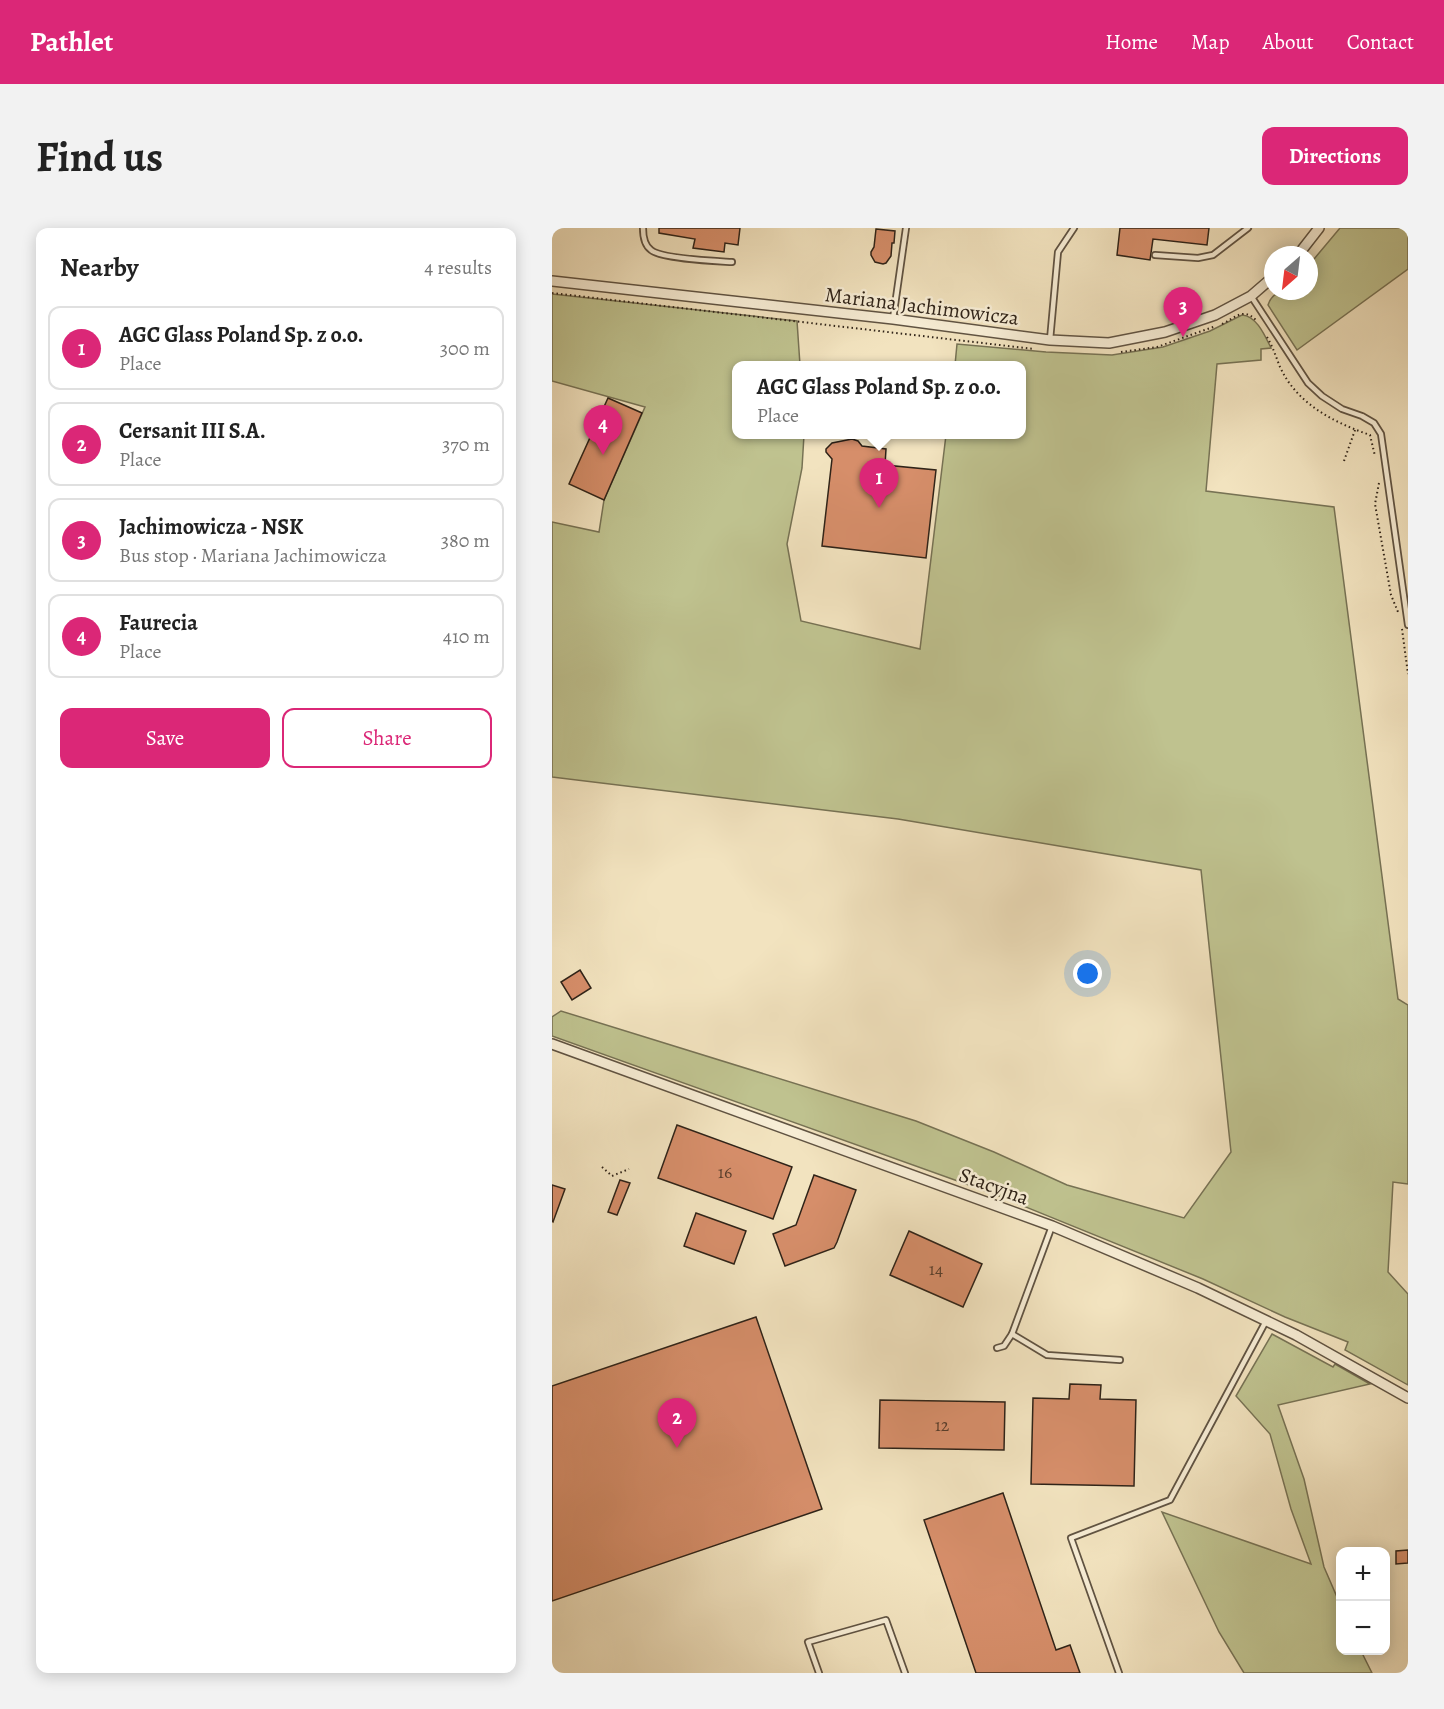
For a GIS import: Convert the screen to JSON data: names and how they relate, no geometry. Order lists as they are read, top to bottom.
{
  "streets": {
    "street": ["Mariana Jachimowicza", "Stacyjna"]
  },
  "house_numbers": ["16", "14", "12"],
  "north": "bottom left",
  "page": {
    "header": "Pathlet",
    "nav": [
      "Home",
      "Map",
      "About",
      "Contact"
    ],
    "buttons": [
      "Directions",
      ["Save", "Share"]
    ],
    "title": "Find us",
    "heading": ["Nearby", "4 results"],
    "pins": [
      "3",
      "4",
      "1",
      "2"
    ],
    "list": [
      {
        "mark": "1",
        "name": "AGC Glass Poland Sp. z o.o.",
        "note": "Place",
        "value": "300 m"
      },
      {
        "mark": "2",
        "name": "Cersanit III S.A.",
        "note": "Place",
        "value": "370 m"
      },
      {
        "mark": "3",
        "name": "Jachimowicza - NSK",
        "note": "Bus stop · Mariana Jachimowicza",
        "value": "380 m"
      },
      {
        "mark": "4",
        "name": "Faurecia",
        "note": "Place",
        "value": "410 m"
      }
    ],
    "popup": ["AGC Glass Poland Sp. z o.o.", "Place"],
    "map_buttons": ["+", "−"]
  }
}
